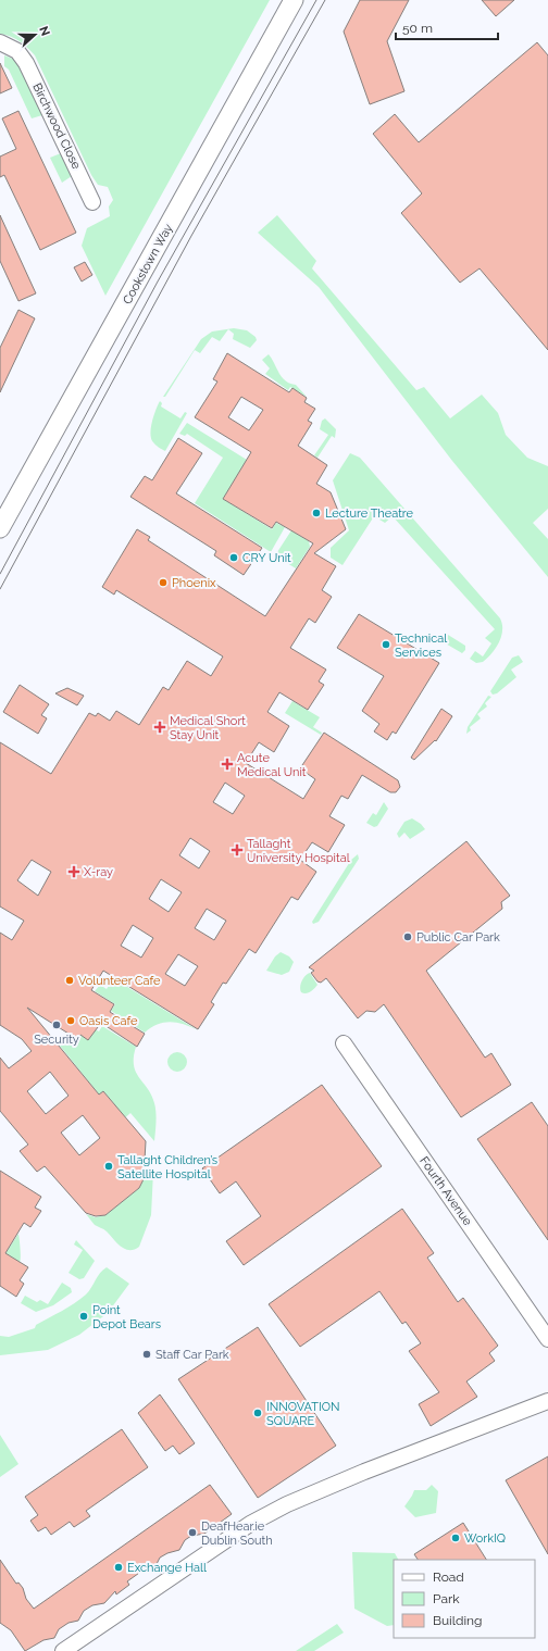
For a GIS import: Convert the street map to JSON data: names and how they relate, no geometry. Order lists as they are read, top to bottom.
{
  "streets": {
    "street": ["Birchwood Close", "Cookstown Way", "Fourth Avenue"]
  },
  "places": {
    "other": [
      "Lecture Theatre",
      "CRY Unit",
      "Phoenix",
      "Technical Services",
      "Public Car Park",
      "Volunteer Cafe",
      "Oasis Cafe",
      "Security",
      "Tallaght Children’s Satellite Hospital",
      "Point Depot Bears",
      "Staff Car Park",
      "INNOVATION SQUARE",
      "DeafHear.ie Dublin South",
      "WorkIQ",
      "Exchange Hall"
    ],
    "health": [
      "Medical Short Stay Unit",
      "Acute Medical Unit",
      "Tallaght University Hospital",
      "X-ray"
    ]
  },
  "legend": ["Road", "Park", "Building"],
  "scale_bar": "50 m",
  "north": "right"
}
